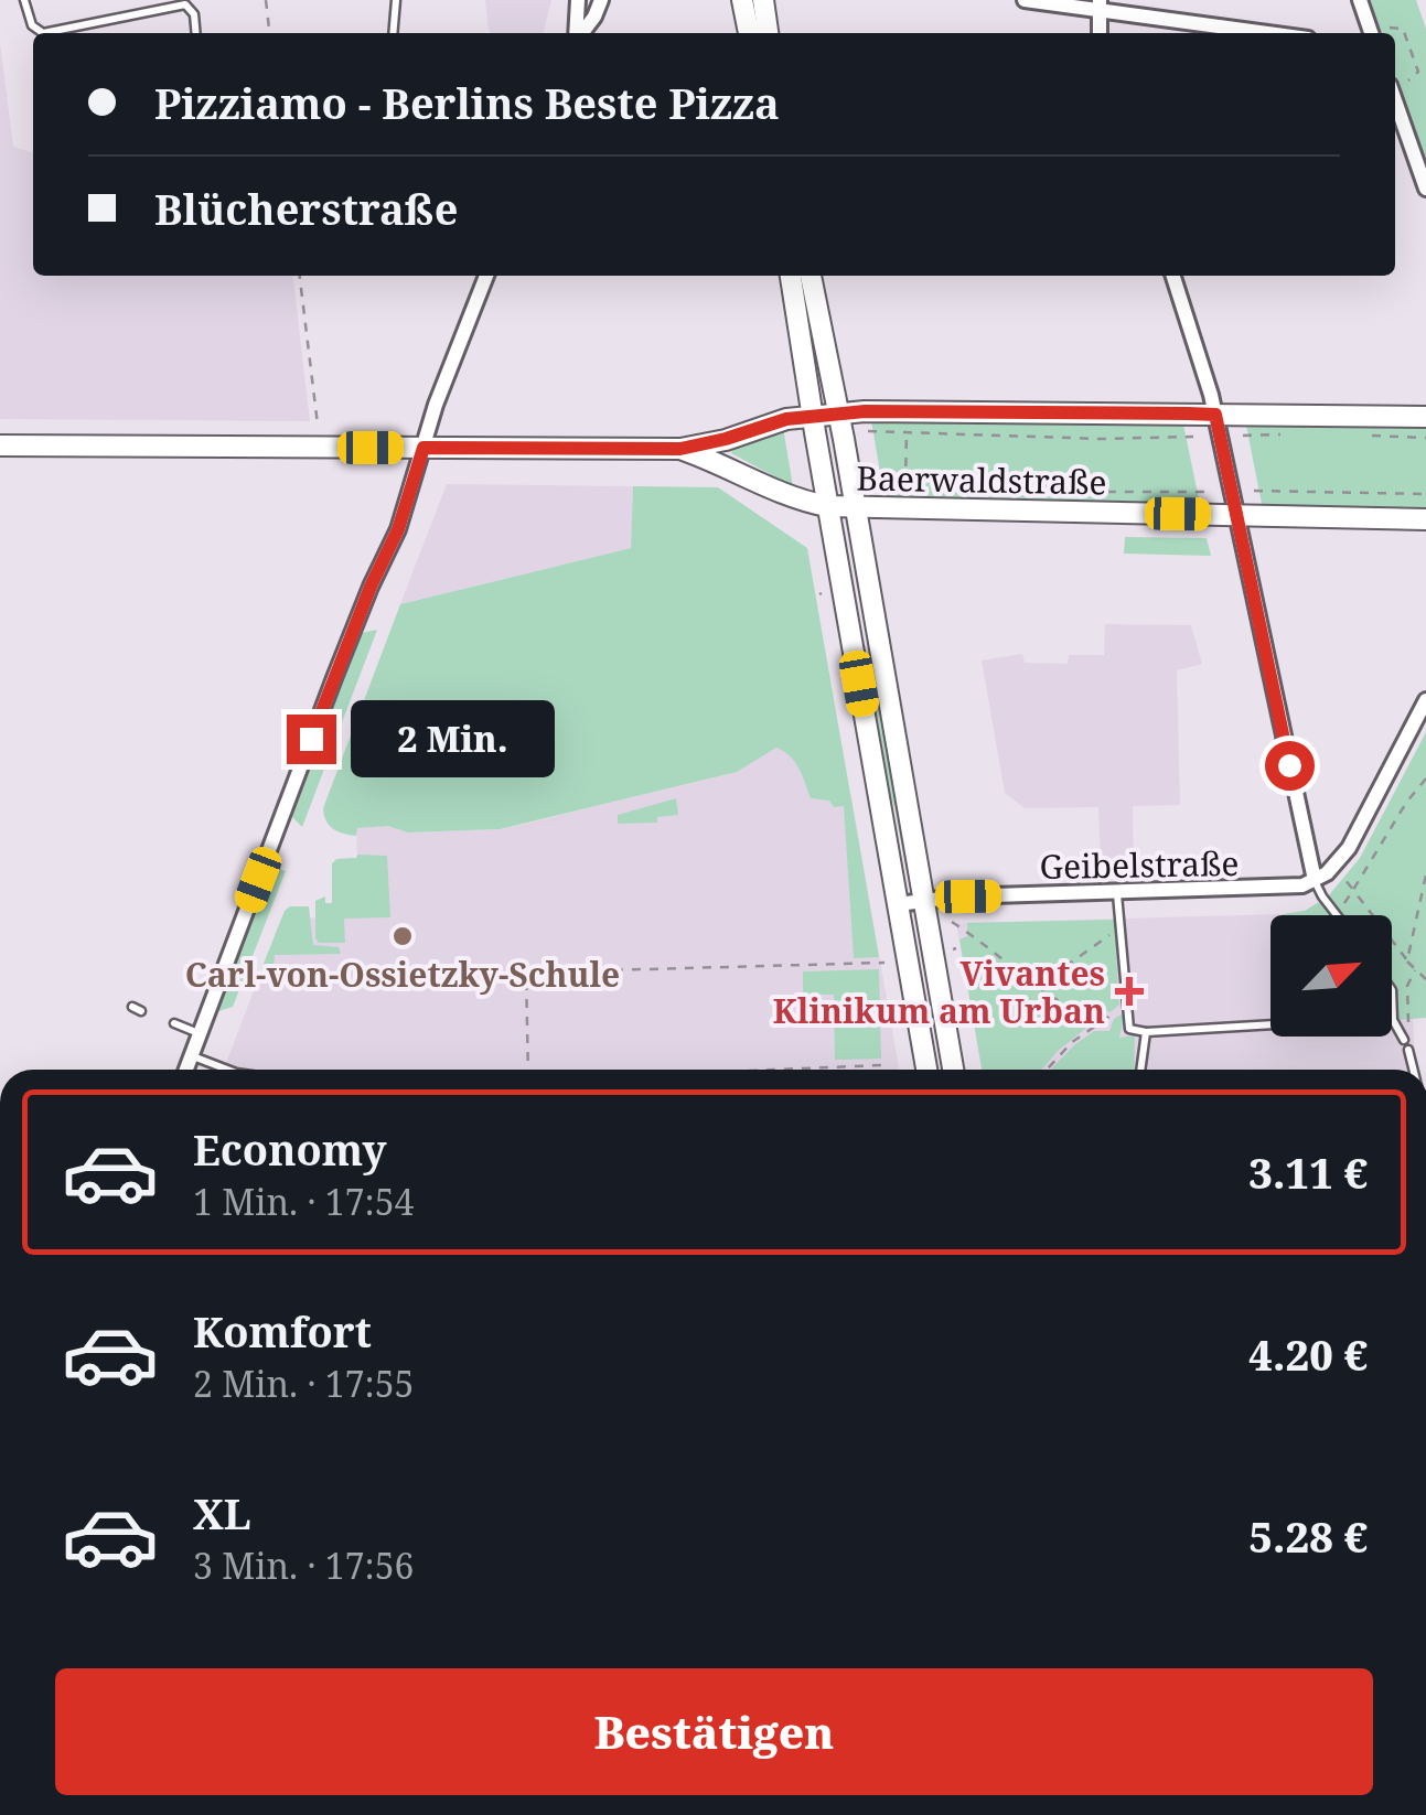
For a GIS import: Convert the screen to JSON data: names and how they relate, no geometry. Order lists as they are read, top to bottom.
{
  "streets": {
    "street": ["Baerwaldstraße", "Geibelstraße"]
  },
  "places": {
    "other": ["Carl-von-Ossietzky-Schule"],
    "health": ["Vivantes Klinikum am Urban"]
  },
  "north": "top right",
  "page": {
    "banner": ["Pizziamo - Berlins Beste Pizza", "Blücherstraße"],
    "bubble": "2 Min.",
    "list": [
      {
        "name": "Economy",
        "note": "1 Min. · 17:54",
        "value": "3.11 €"
      },
      {
        "name": "Komfort",
        "note": "2 Min. · 17:55",
        "value": "4.20 €"
      },
      {
        "name": "XL",
        "note": "3 Min. · 17:56",
        "value": "5.28 €"
      }
    ],
    "buttons": "Bestätigen"
  }
}
